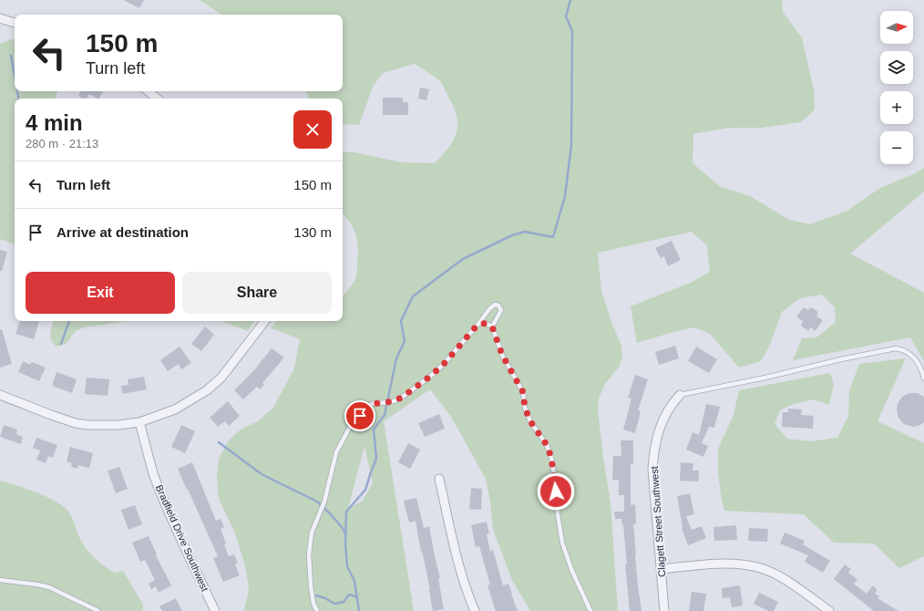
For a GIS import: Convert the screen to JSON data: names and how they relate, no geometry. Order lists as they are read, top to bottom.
{
  "streets": {
    "street": ["Clagett Street Southwest", "Bradfield Drive Southwest"]
  },
  "north": "right",
  "page": {
    "map_buttons": ["+", "−"],
    "turn": ["150 m", "Turn left"],
    "heading": ["4 min", "280 m · 21:13"],
    "list": [
      {
        "name": "Turn left",
        "value": "150 m"
      },
      {
        "name": "Arrive at destination",
        "value": "130 m"
      }
    ],
    "buttons": ["Exit", "Share"]
  }
}
